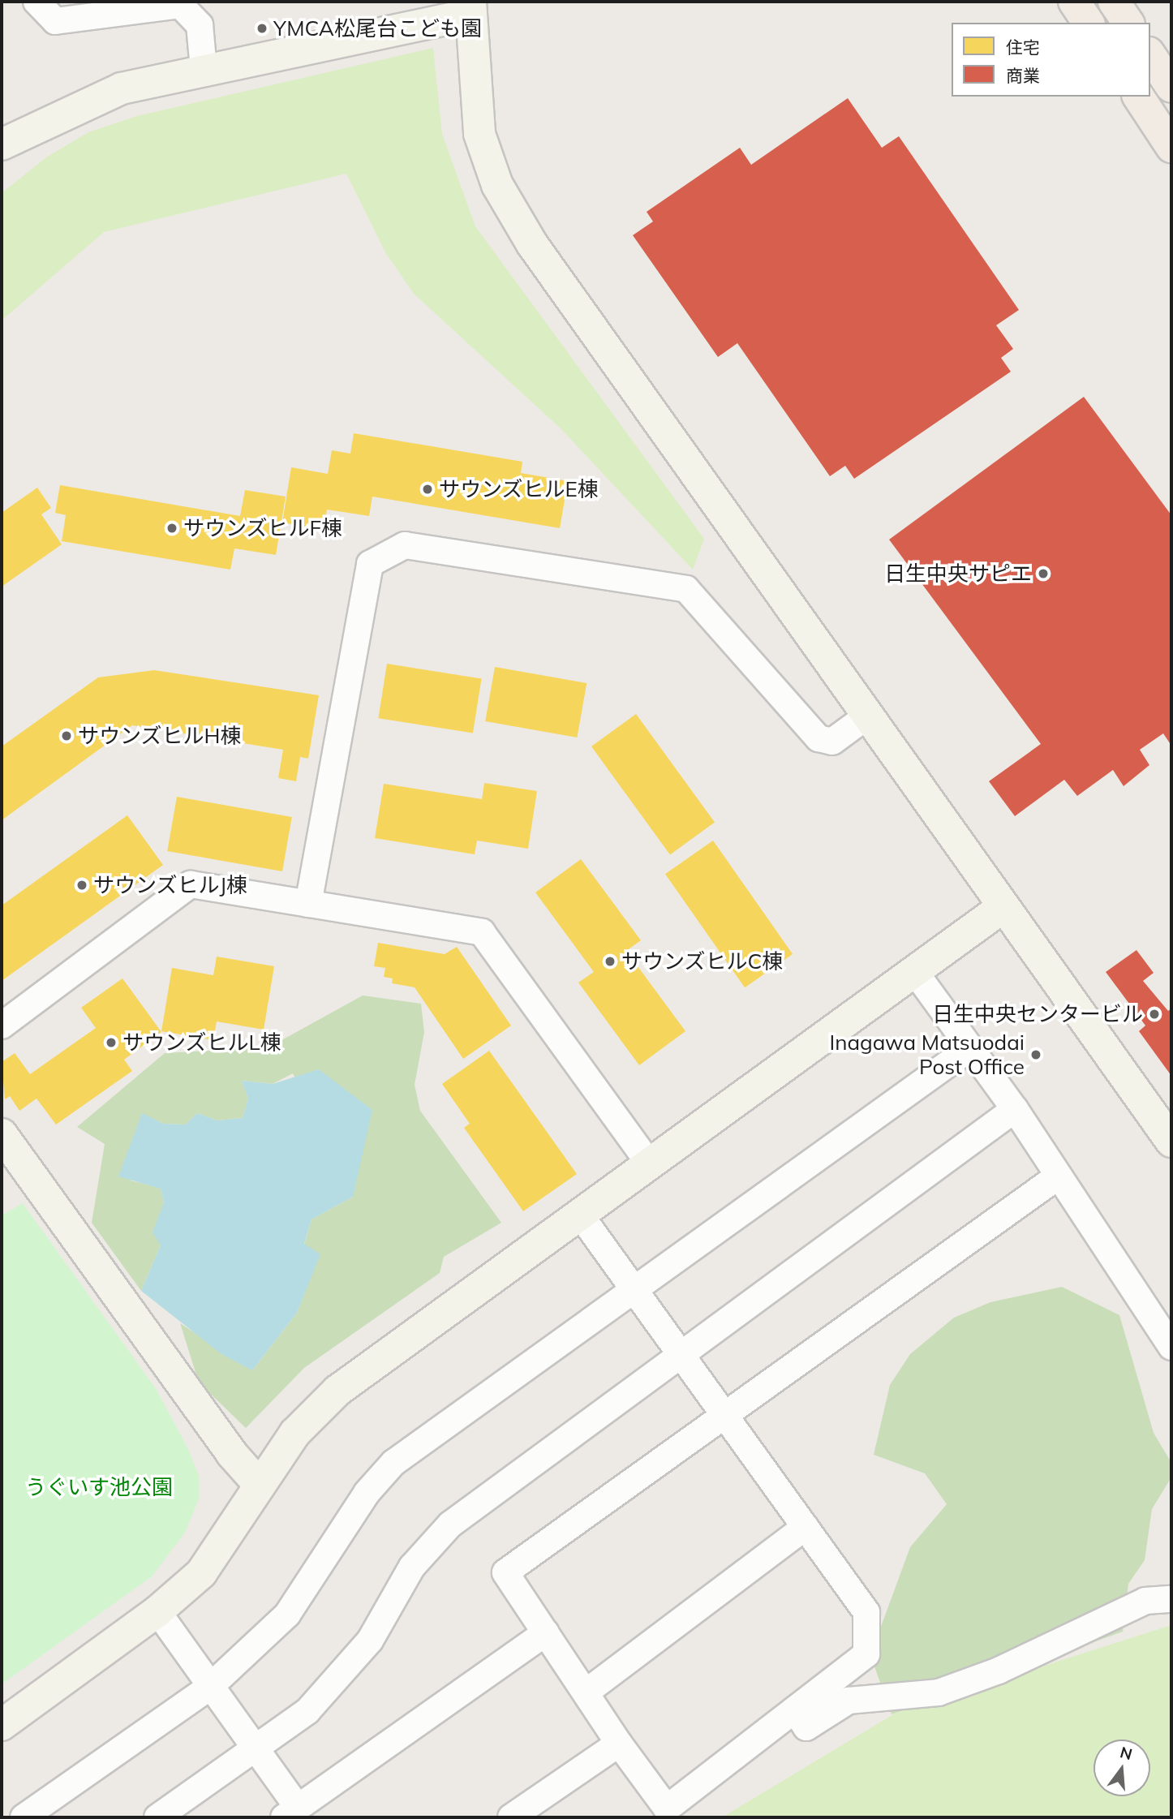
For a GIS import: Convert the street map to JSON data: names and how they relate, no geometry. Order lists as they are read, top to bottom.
{
  "parks": ["うぐいす池公園"],
  "places": [
    "YMCA松尾台こども園",
    "サウンズヒルE棟",
    "サウンズヒルF棟",
    "日生中央サピエ",
    "サウンズヒルH棟",
    "サウンズヒルJ棟",
    "サウンズヒルC棟",
    "日生中央センタービル",
    "サウンズヒルL棟",
    "Inagawa Matsuodai Post Office"
  ],
  "legend": ["住宅", "商業"],
  "north": "top"
}
